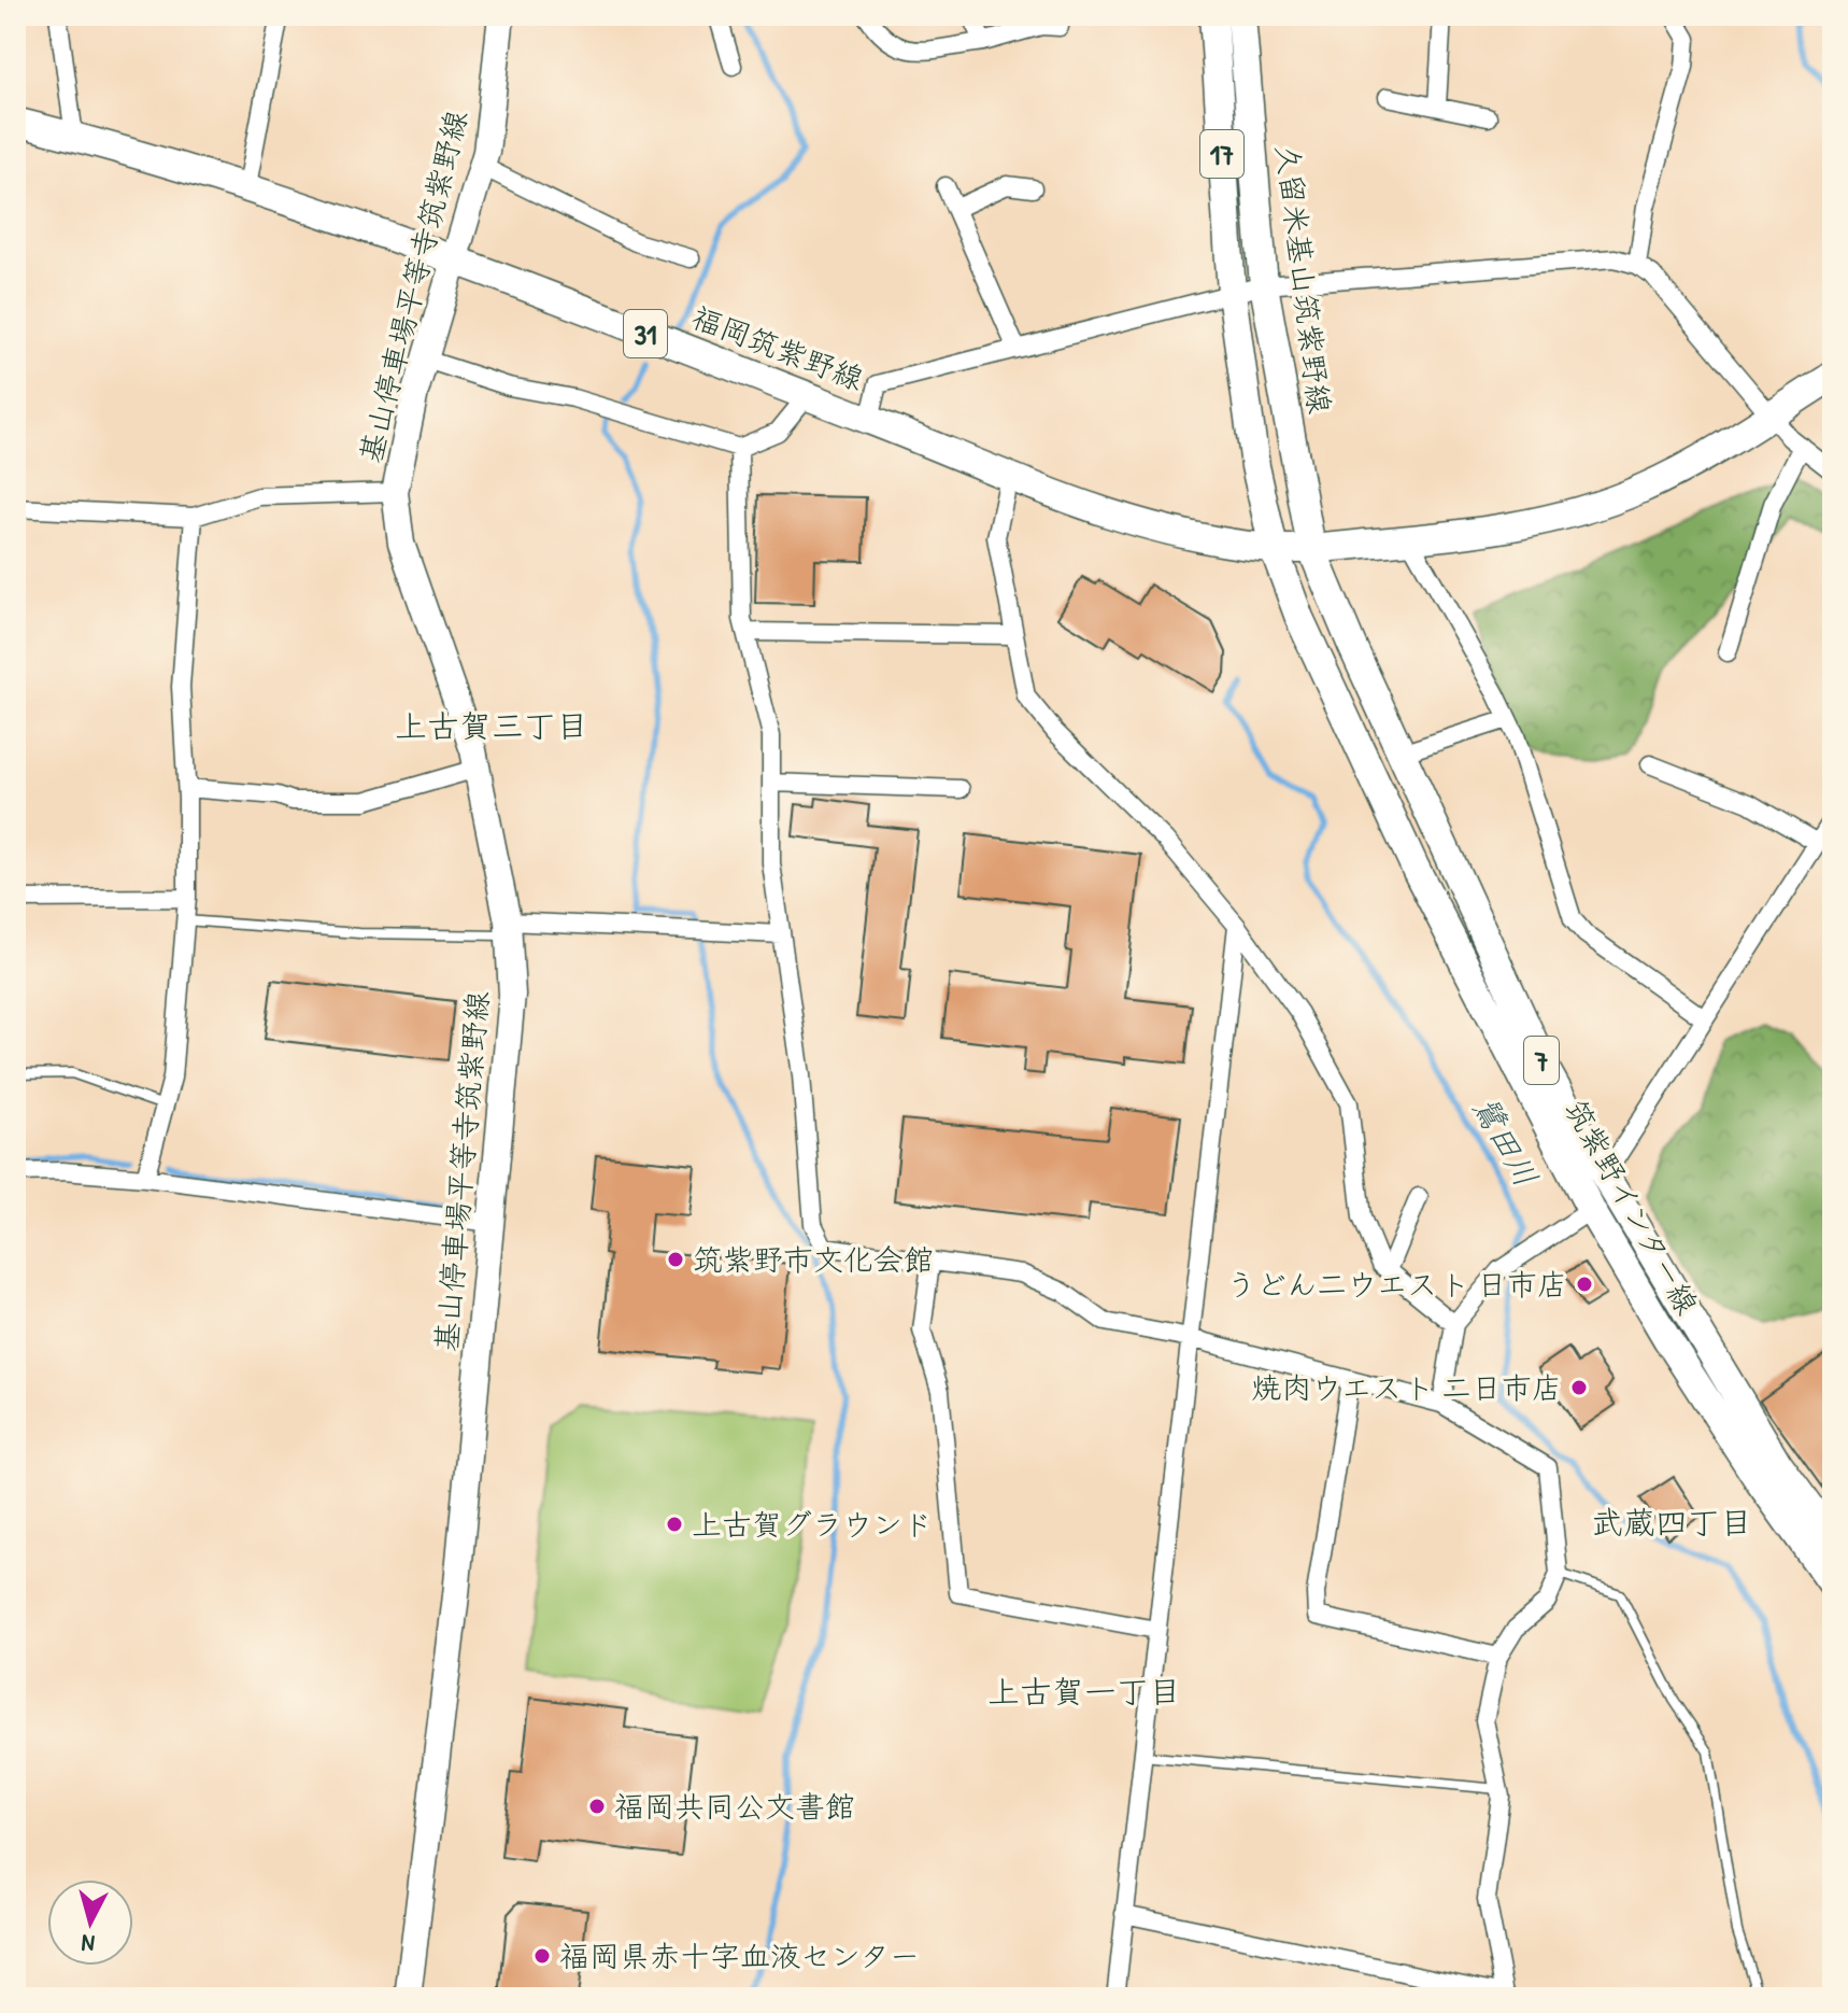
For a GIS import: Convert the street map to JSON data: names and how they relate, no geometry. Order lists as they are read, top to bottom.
{
  "streets": {
    "main road": [
      "17",
      "久留米基山筑紫野線",
      "基山停車場平等寺筑紫野線",
      "31",
      "福岡筑紫野線",
      "7",
      "筑紫野インター線"
    ]
  },
  "crossings": [
    ["17", "福岡筑紫野線"],
    ["17", "筑紫野インター線"],
    ["久留米基山筑紫野線", "筑紫野インター線"],
    ["基山停車場平等寺筑紫野線", "福岡筑紫野線"],
    ["福岡筑紫野線", "筑紫野インター線"]
  ],
  "districts": ["上古賀三丁目", "武蔵四丁目", "上古賀一丁目"],
  "water": ["鷺田川"],
  "places": [
    "筑紫野市文化会館",
    "うどん二ウエスト 日市店",
    "焼肉ウエスト 二日市店",
    "上古賀グラウンド",
    "福岡共同公文書館",
    "福岡県赤十字血液センター"
  ],
  "north": "bottom"
}
